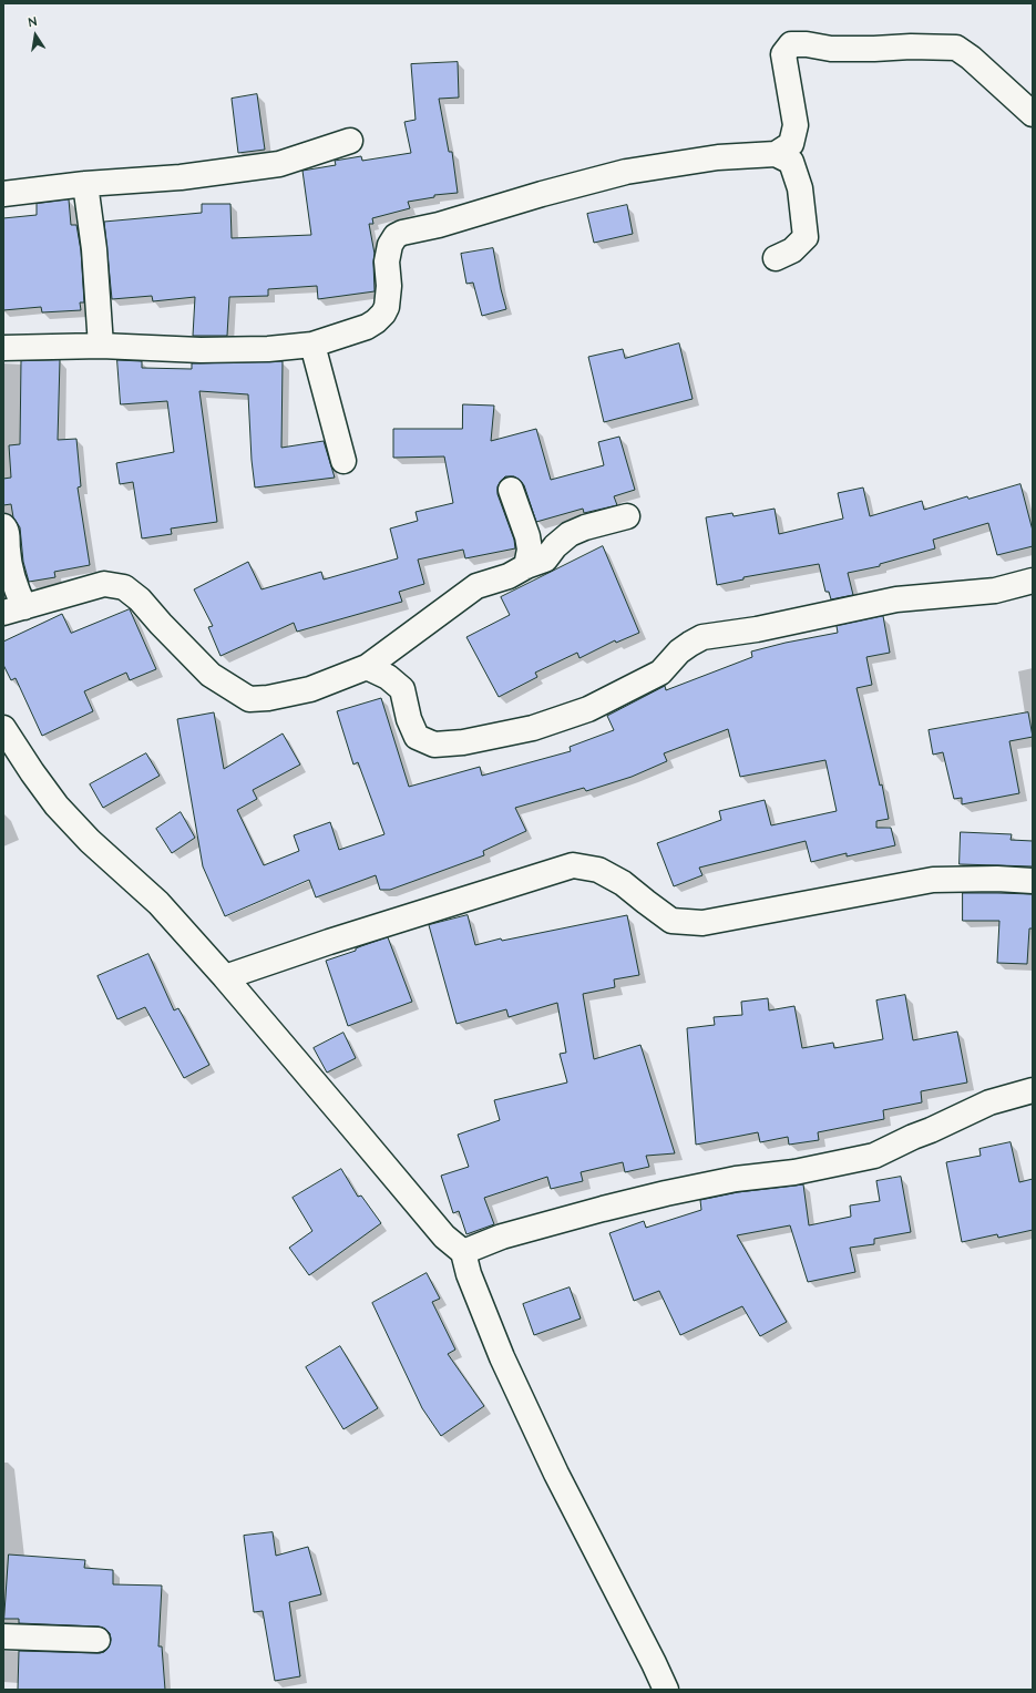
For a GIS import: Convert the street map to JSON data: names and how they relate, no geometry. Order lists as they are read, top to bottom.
{
  "north": "top"
}
